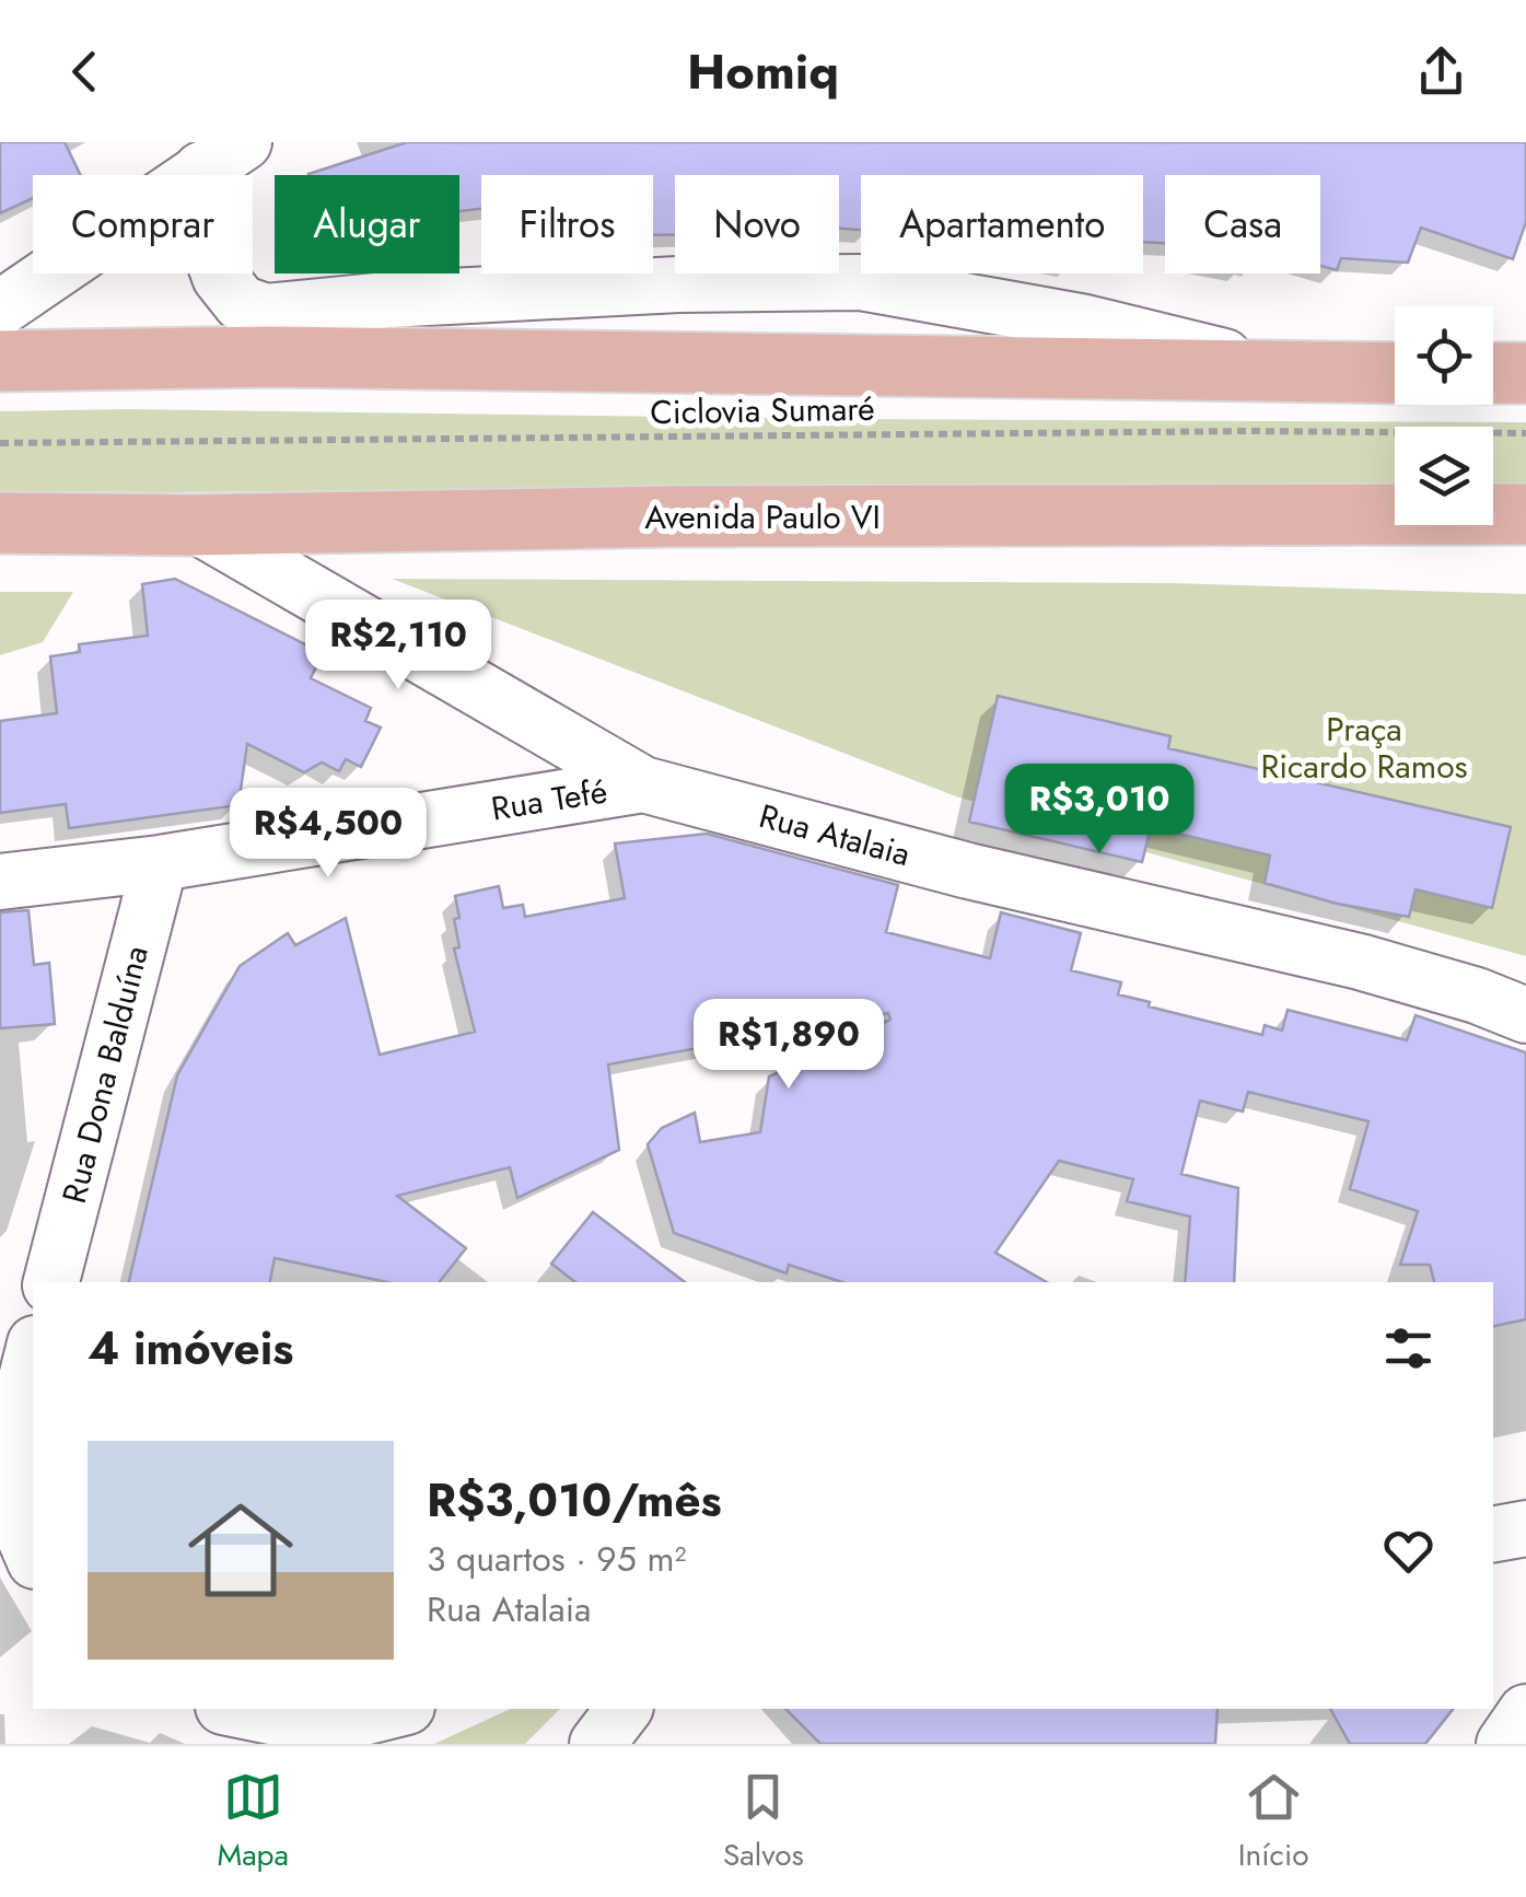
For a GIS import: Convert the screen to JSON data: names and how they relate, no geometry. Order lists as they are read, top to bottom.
{
  "streets": {
    "main road": ["Avenida Paulo VI"],
    "street": ["Rua Tefé", "Rua Atalaia", "Rua Dona Balduína"],
    "path": ["Ciclovia Sumaré"]
  },
  "crossings": [
    ["Avenida Paulo VI", "Rua Atalaia"],
    ["Rua Tefé", "Rua Atalaia"],
    ["Rua Tefé", "Rua Dona Balduína"]
  ],
  "parks": ["Praça Ricardo Ramos"],
  "page": {
    "header": "Homiq",
    "chip": [
      "Comprar",
      "Alugar",
      "Filtros",
      "Novo",
      "Apartamento",
      "Casa"
    ],
    "price": [
      "R$2,110",
      "R$3,010",
      "R$4,500",
      "R$1,890"
    ],
    "heading": "4 imóveis",
    "list": [
      {
        "name": "R$3,010/mês",
        "note": "3 quartos · 95 m² · Rua Atalaia"
      }
    ],
    "tabs": ["Mapa", "Salvos", "Início"]
  }
}
